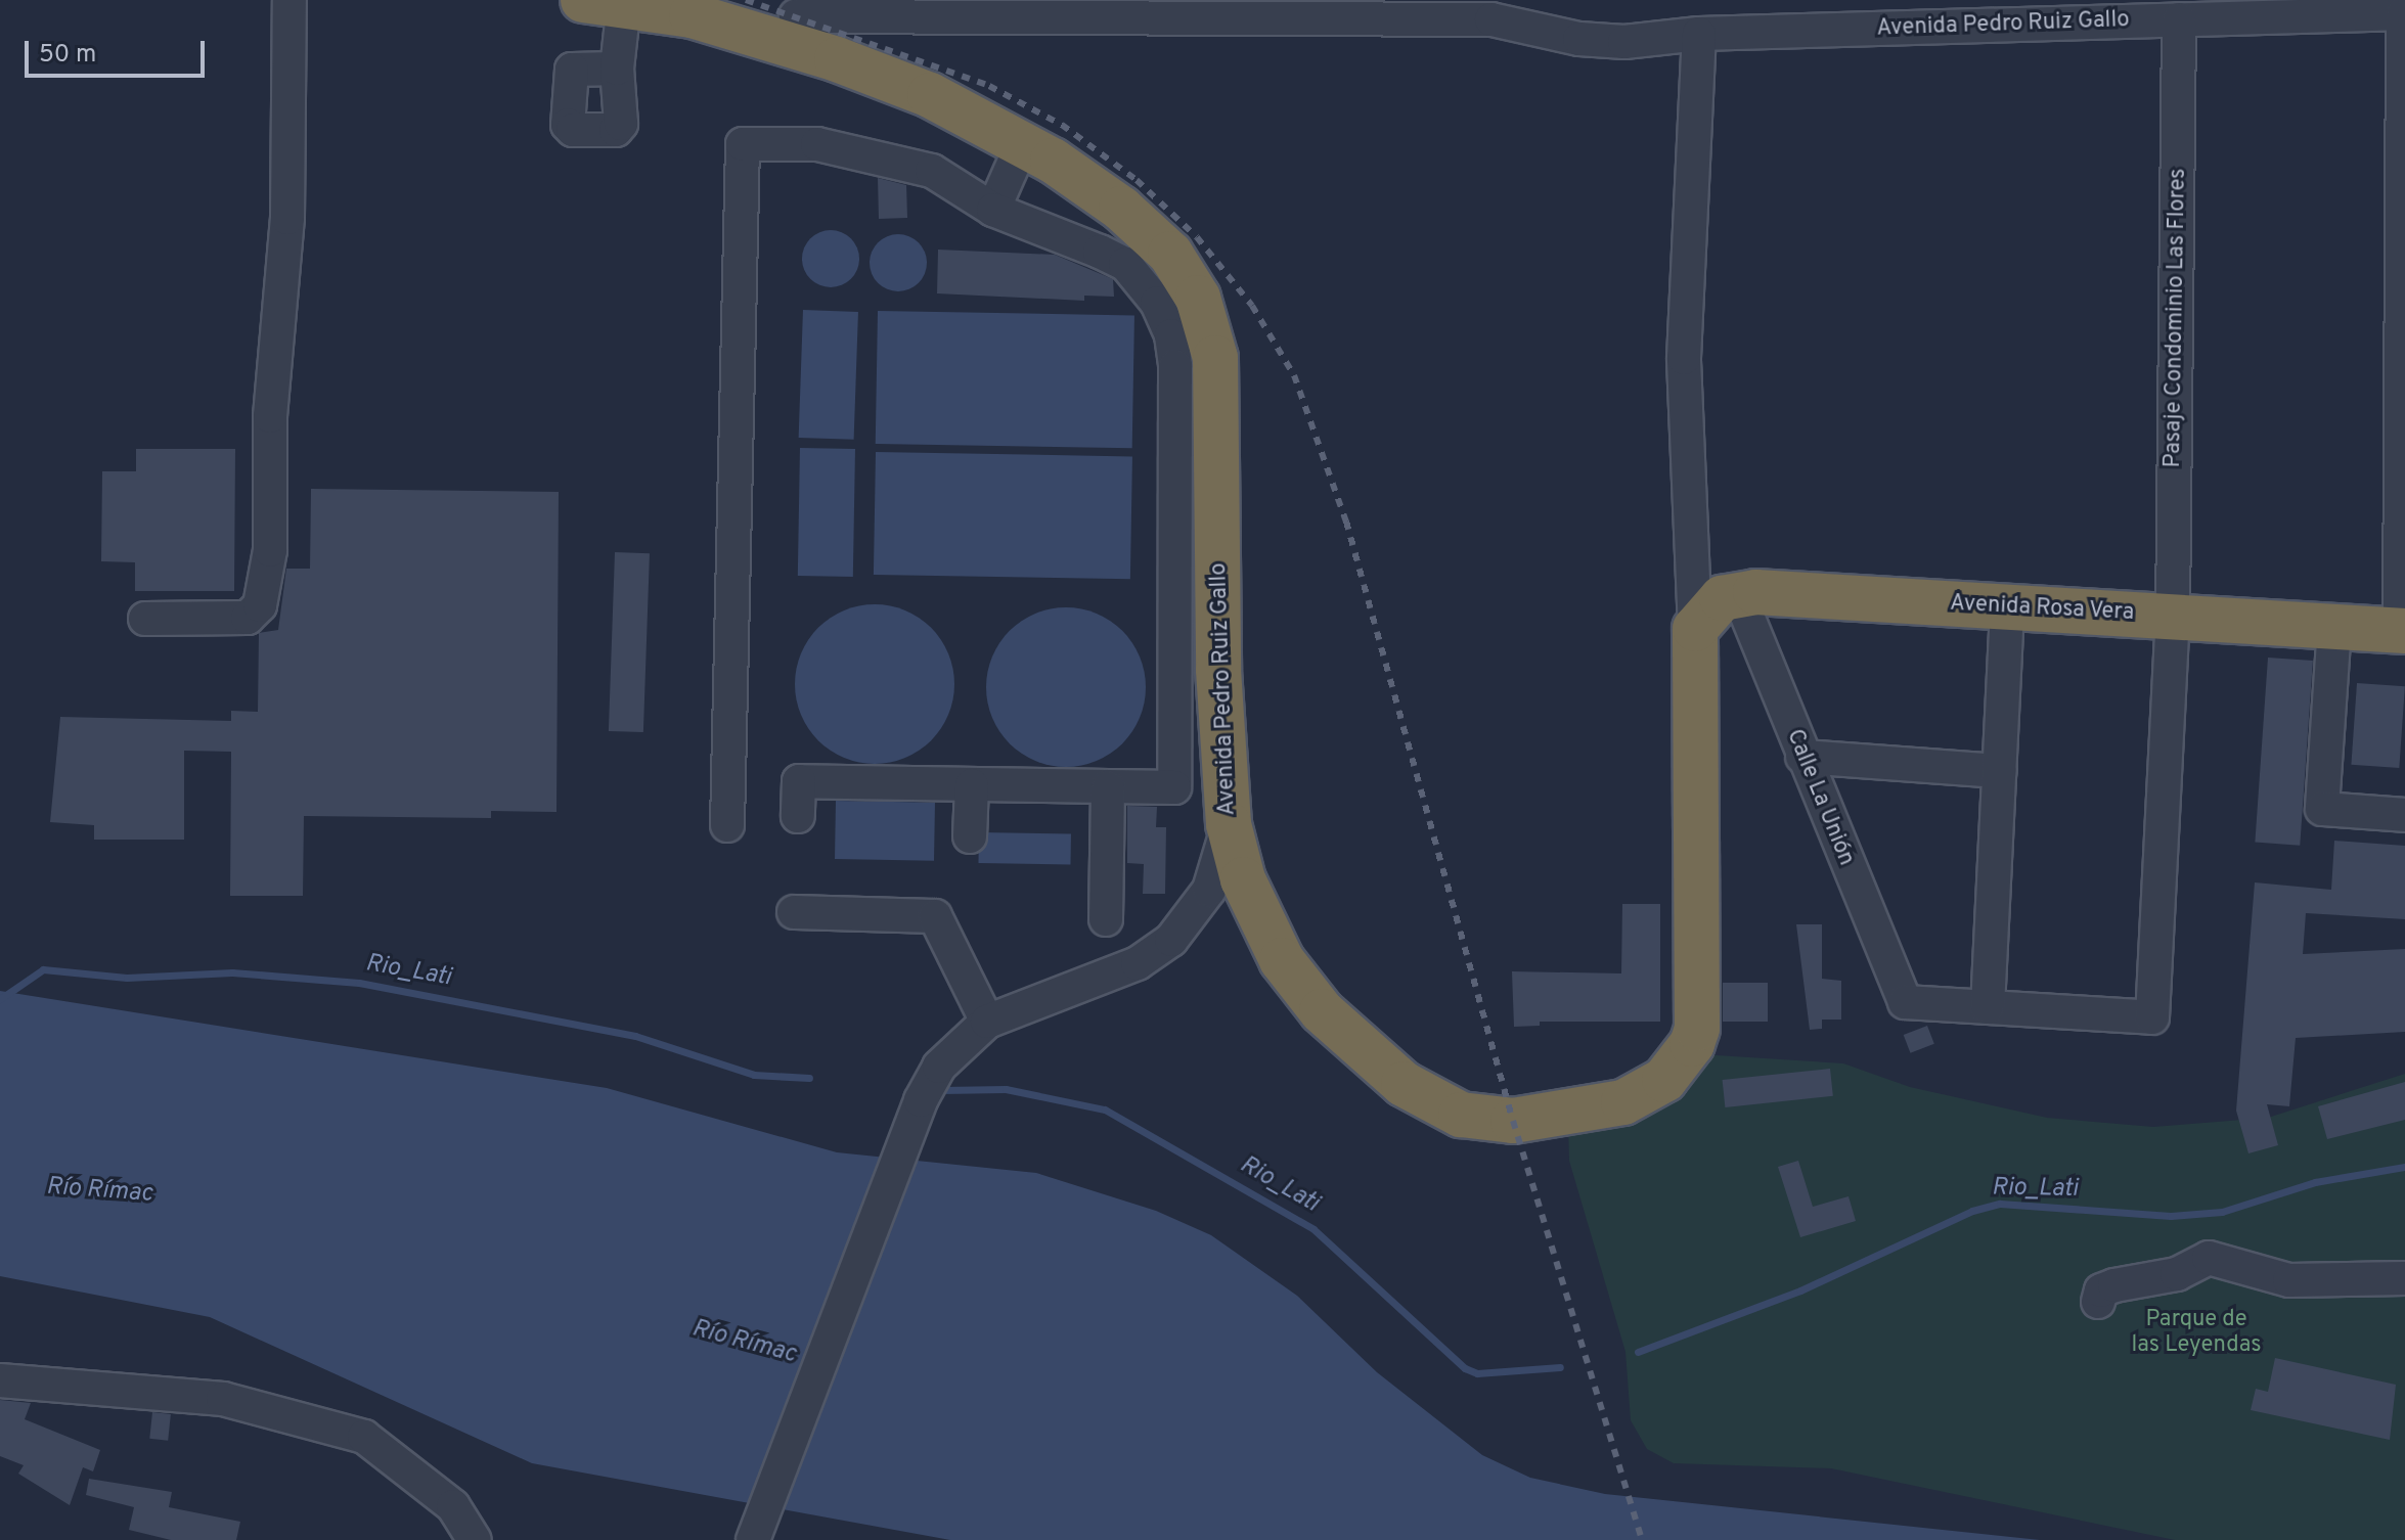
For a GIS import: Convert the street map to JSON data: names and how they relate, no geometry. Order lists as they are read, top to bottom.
{
  "streets": {
    "highway": ["Avenida Pedro Ruiz Gallo", "Avenida Rosa Vera"],
    "street": ["Pasaje Condominio Las Flores", "Calle La Unión"]
  },
  "crossings": [
    ["Avenida Pedro Ruiz Gallo", "Pasaje Condominio Las Flores"],
    ["Pasaje Condominio Las Flores", "Avenida Rosa Vera"],
    ["Pasaje Condominio Las Flores", "Calle La Unión"],
    ["Avenida Rosa Vera", "Calle La Unión"]
  ],
  "water": ["Rio_Lati", "Río Rímac"],
  "parks": ["Parque de las Leyendas"],
  "scale_bar": "50 m"
}
